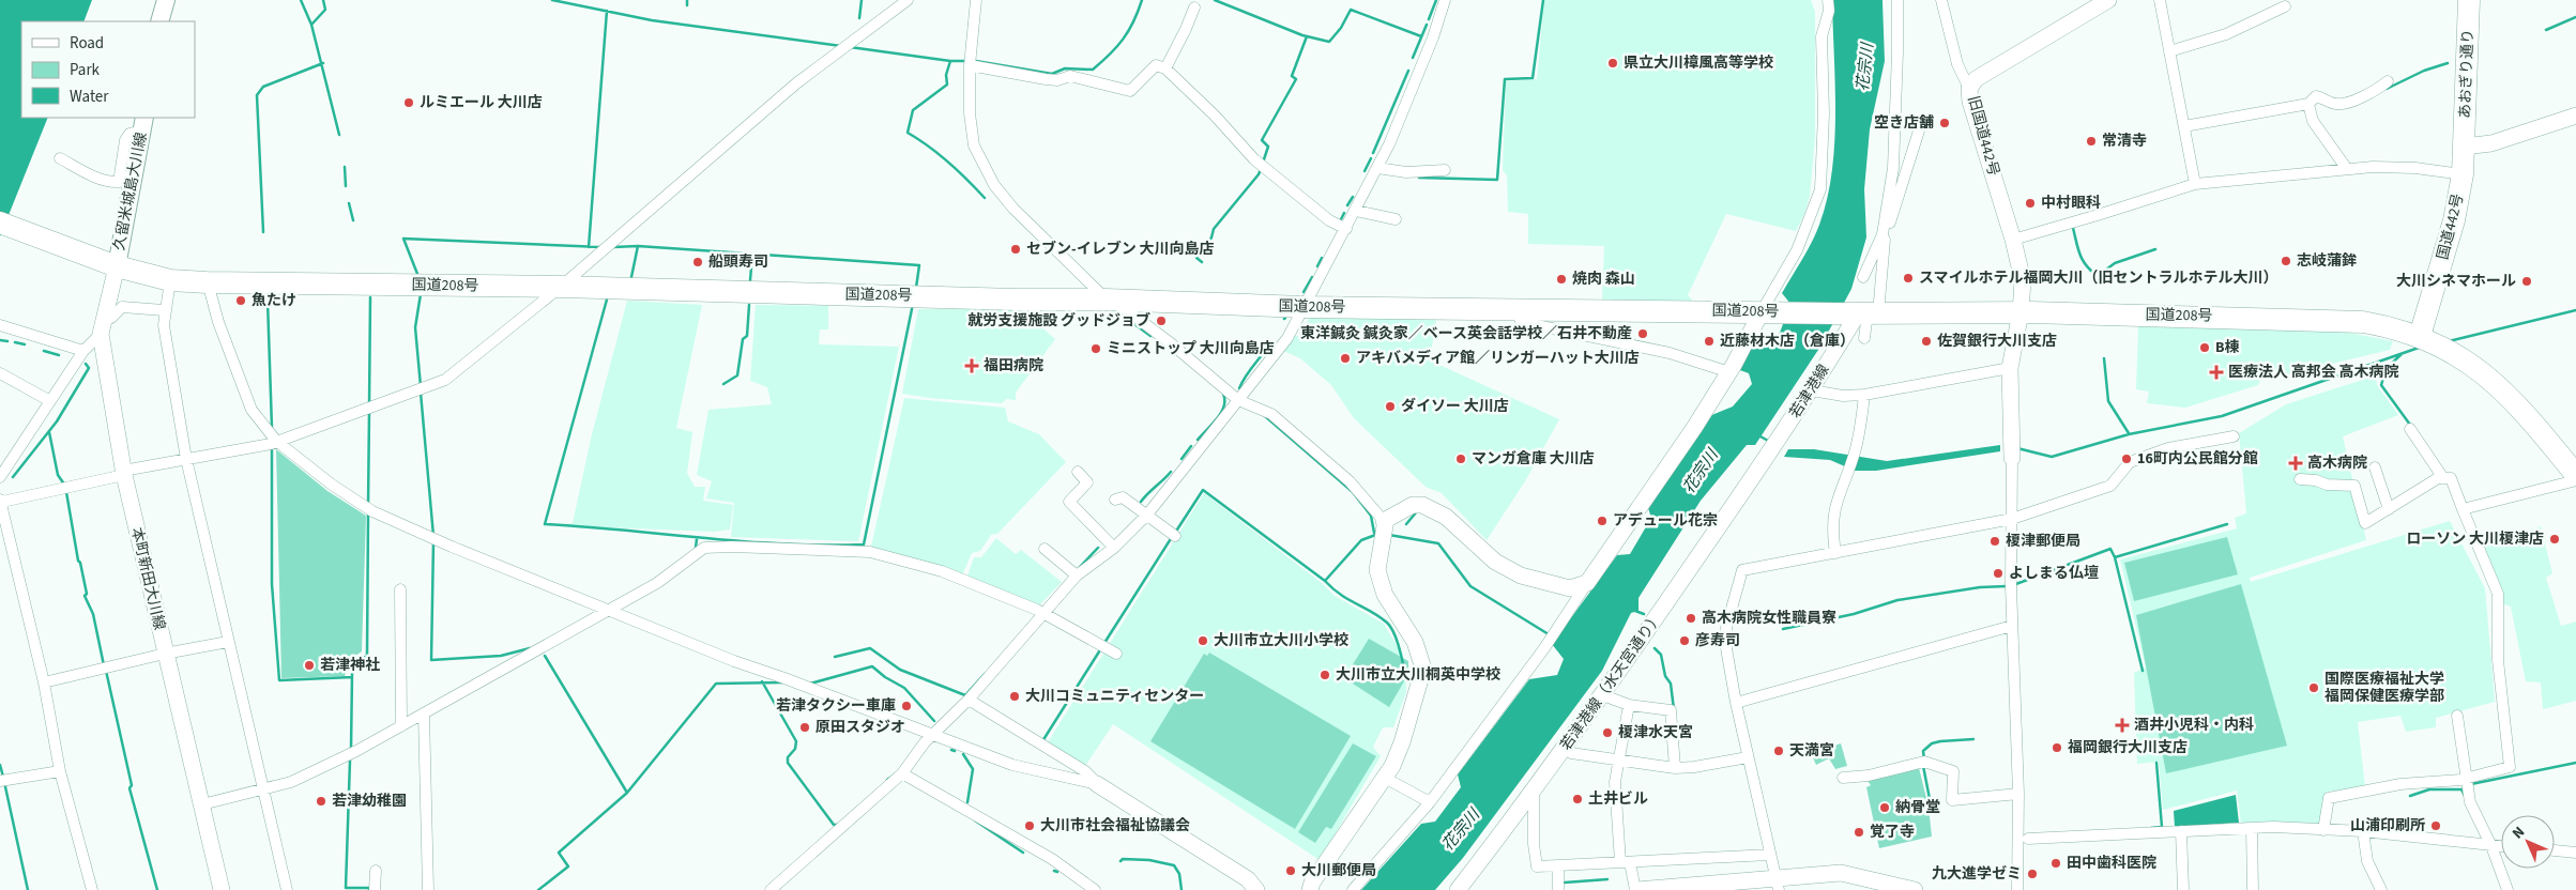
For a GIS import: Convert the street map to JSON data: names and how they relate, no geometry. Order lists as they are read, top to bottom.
{
  "streets": {
    "highway": ["あおぎり通り", "国道442号", "国道208号"],
    "main road": ["久留米城島大川線"],
    "street": [
      "旧国道442号",
      "若津港線",
      "本町新田大川線",
      "若津港線（水天宮通り）"
    ]
  },
  "crossings": [
    ["あおぎり通り", "国道442号"],
    ["旧国道442号", "国道208号"],
    ["久留米城島大川線", "国道208号"],
    ["久留米城島大川線", "本町新田大川線"],
    ["国道442号", "国道208号"],
    ["国道208号", "若津港線"],
    ["国道208号", "本町新田大川線"],
    ["若津港線", "若津港線（水天宮通り）"]
  ],
  "water": ["花宗川"],
  "places": {
    "other": [
      "県立大川樟風高等学校",
      "ルミエール 大川店",
      "空き店舗",
      "常清寺",
      "中村眼科",
      "セブン-イレブン 大川向島店",
      "志岐蒲鉾",
      "船頭寿司",
      "スマイルホテル福岡大川（旧セントラルホテル大川）",
      "焼肉 森山",
      "大川シネマホール",
      "魚たけ",
      "就労支援施設 グッドジョブ",
      "東洋鍼灸 鍼灸家／ベース英会話学校／石井不動産",
      "近藤材木店（倉庫）",
      "佐賀銀行大川支店",
      "B棟",
      "ミニストップ 大川向島店",
      "アキバメディア館／リンガーハット大川店",
      "ダイソー 大川店",
      "マンガ倉庫 大川店",
      "16町内公民館分館",
      "アデュール花宗",
      "ローソン 大川榎津店",
      "榎津郵便局",
      "よしまる仏壇",
      "高木病院女性職員寮",
      "大川市立大川小学校",
      "彦寿司",
      "若津神社",
      "大川市立大川桐英中学校",
      "国際医療福祉大学 福岡保健医療学部",
      "大川コミュニティセンター",
      "若津タクシー車庫",
      "原田スタジオ",
      "榎津水天宮",
      "福岡銀行大川支店",
      "天満宮",
      "土井ビル",
      "若津幼稚園",
      "納骨堂",
      "大川市社会福祉協議会",
      "山浦印刷所",
      "覚了寺",
      "田中歯科医院",
      "大川郵便局",
      "九大進学ゼミ"
    ],
    "health": [
      "福田病院",
      "医療法人 高邦会 高木病院",
      "高木病院",
      "酒井小児科・内科"
    ]
  },
  "legend": ["Road", "Park", "Water"],
  "north": "top left"
}
